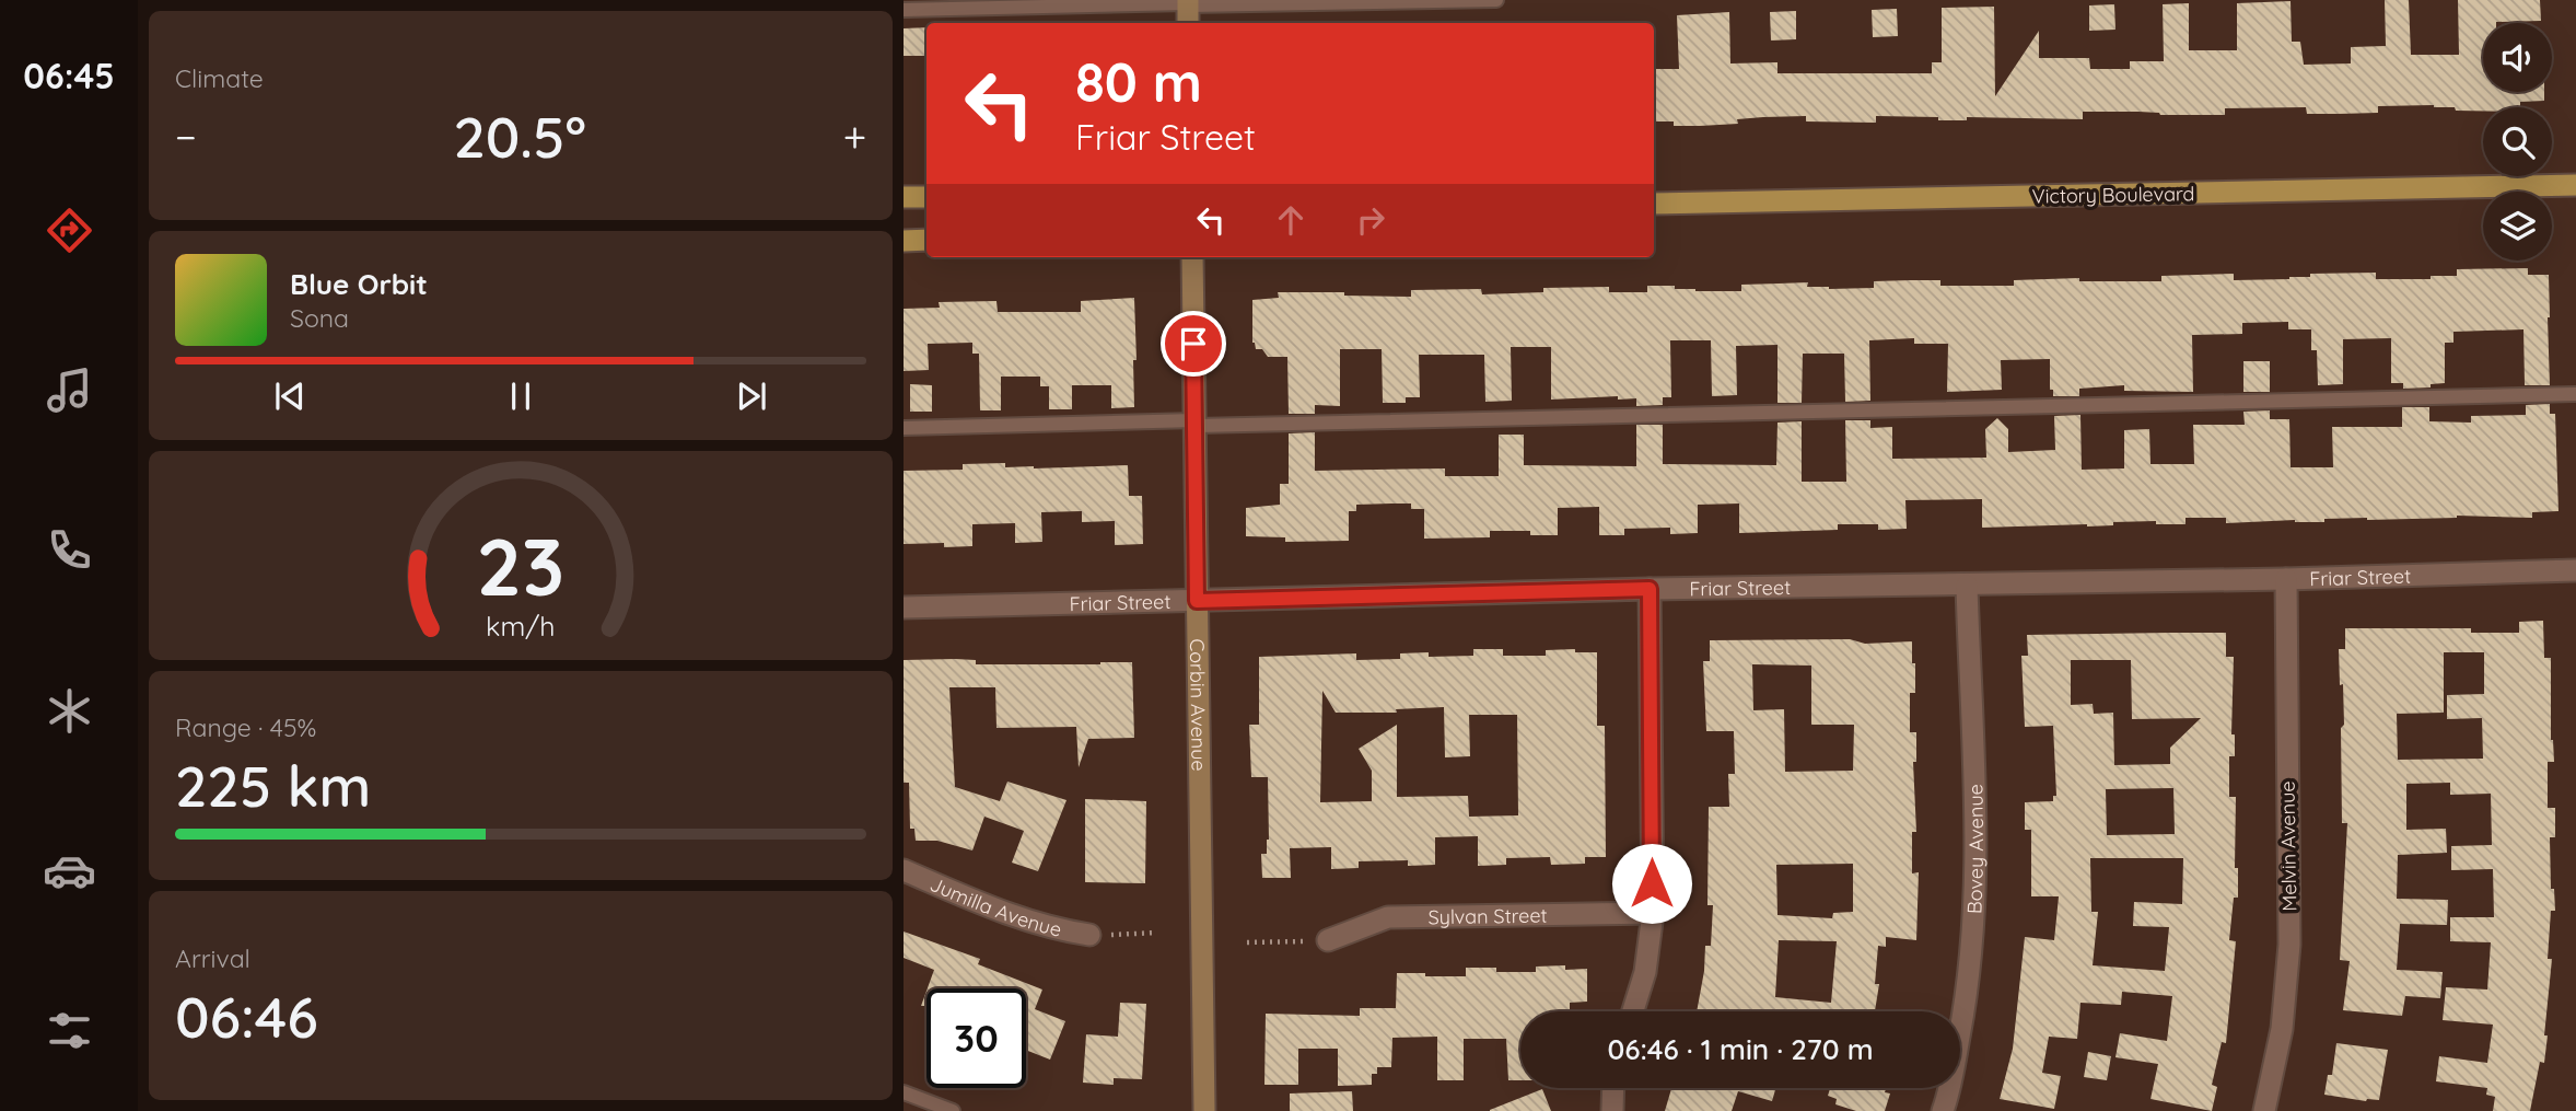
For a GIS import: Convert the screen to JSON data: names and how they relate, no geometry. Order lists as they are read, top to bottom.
{
  "streets": {
    "main road": ["Victory Boulevard", "Corbin Avenue"],
    "street": [
      "Friar Street",
      "Melvin Avenue",
      "Bovey Avenue",
      "Jumilla Avenue",
      "Sylvan Street"
    ]
  },
  "crossings": [
    ["Friar Street", "Corbin Avenue"],
    ["Friar Street", "Melvin Avenue"],
    ["Friar Street", "Bovey Avenue"]
  ],
  "page": {
    "tabs": "06:45",
    "tile": [
      "Climate",
      ["Range · 45%", "225 km"],
      ["Arrival", "06:46"]
    ],
    "turn": ["80 m", "Friar Street"],
    "heat": ["−", "20.5°", "+"],
    "song": ["Blue Orbit", "Sona"],
    "limit": "30",
    "trip": "06:46 · 1 min · 270 m",
    "gauge": ["23", "km/h"]
  }
}
